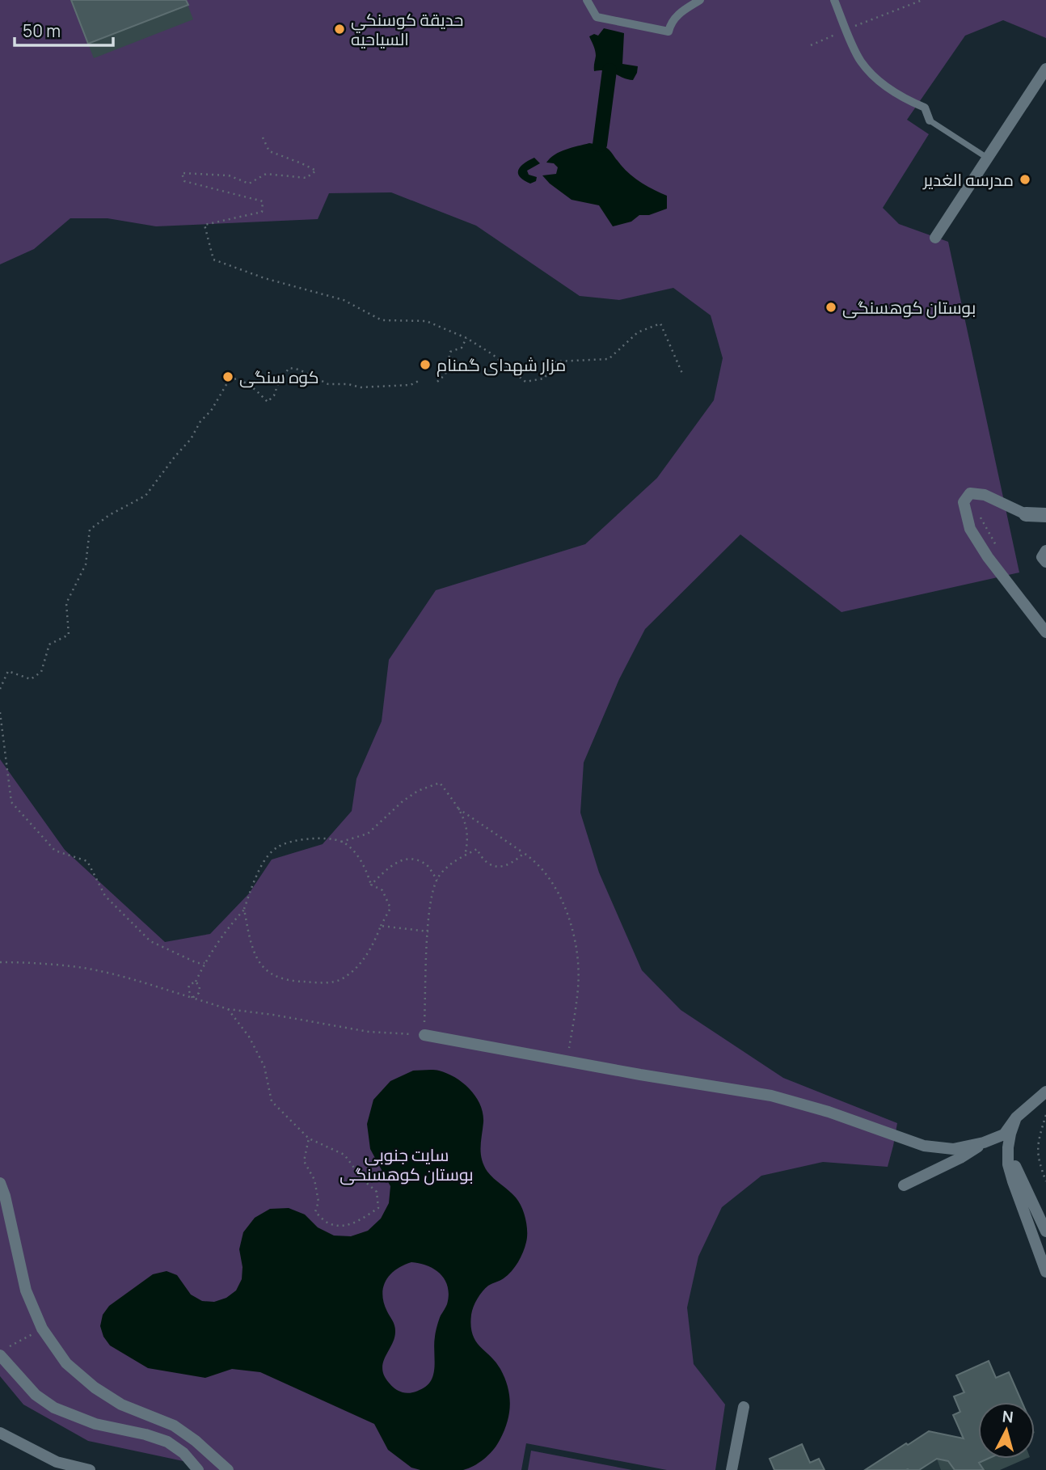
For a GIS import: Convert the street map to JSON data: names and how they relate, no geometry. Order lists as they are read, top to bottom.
{
  "parks": ["سایت جنوبی بوستان کوهسنگی"],
  "places": [
    "حديقة كوسنكي السياحيه",
    "مدرسه الغدیر",
    "بوستان کوهسنگی",
    "مزار شهدای گمنام",
    "کوه سنگی"
  ],
  "scale_bar": "50 m",
  "north": "top"
}
